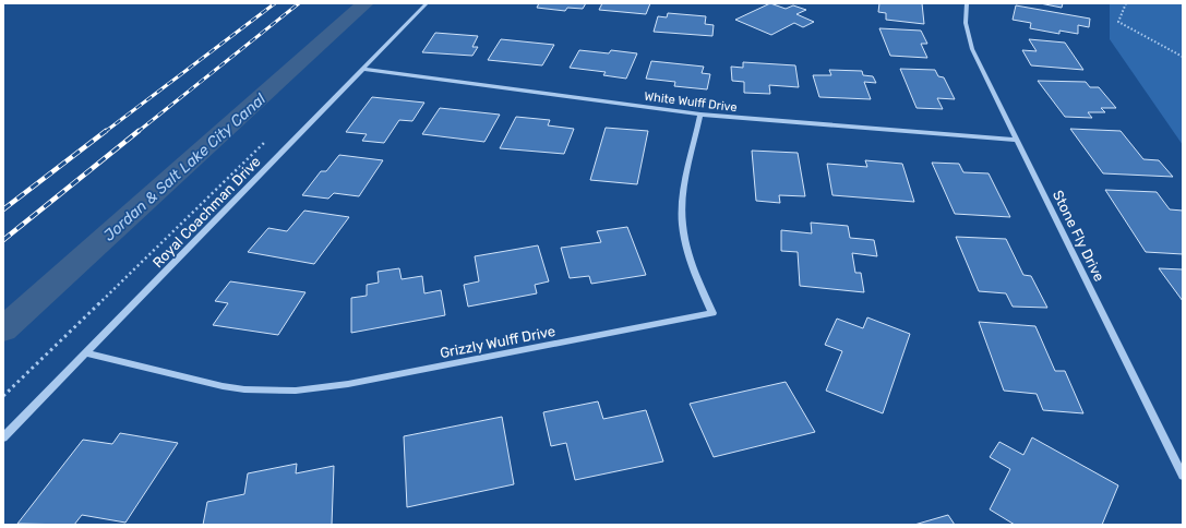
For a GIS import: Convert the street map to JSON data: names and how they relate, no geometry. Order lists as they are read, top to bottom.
{
  "streets": {
    "street": [
      "White Wulff Drive",
      "Royal Coachman Drive",
      "Stone Fly Drive",
      "Grizzly Wulff Drive"
    ]
  },
  "crossings": [
    ["White Wulff Drive", "Royal Coachman Drive"],
    ["White Wulff Drive", "Stone Fly Drive"],
    ["White Wulff Drive", "Grizzly Wulff Drive"],
    ["Royal Coachman Drive", "Grizzly Wulff Drive"]
  ],
  "water": ["Jordan & Salt Lake City Canal"]
}
